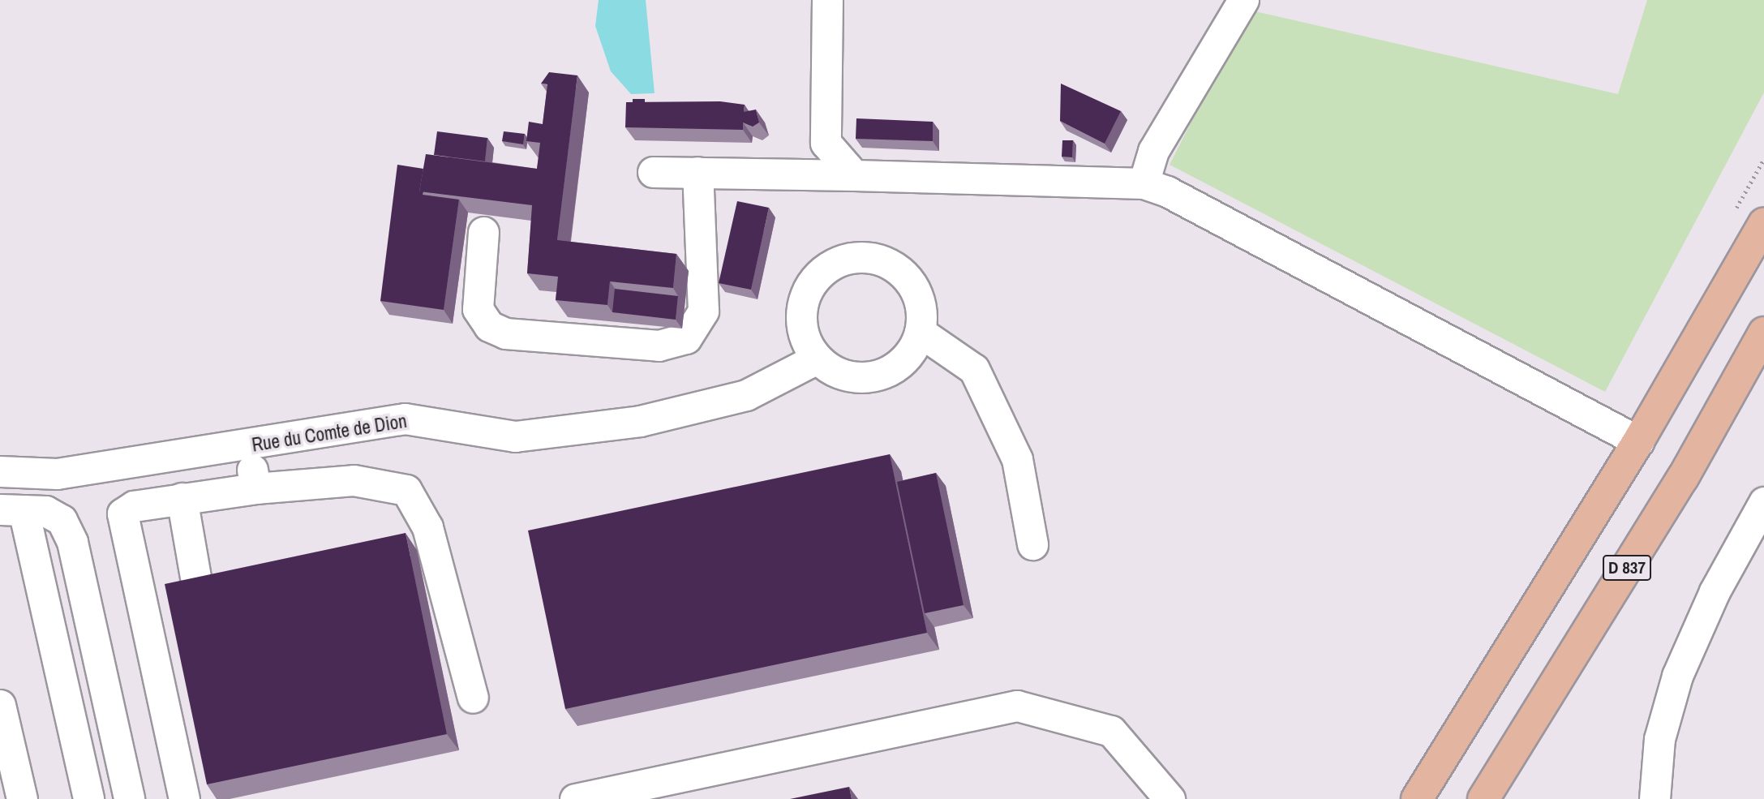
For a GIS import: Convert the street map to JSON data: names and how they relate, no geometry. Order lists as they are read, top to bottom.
{
  "streets": {
    "main road": ["D 837"],
    "lane": ["Rue du Comte de Dion"]
  }
}
